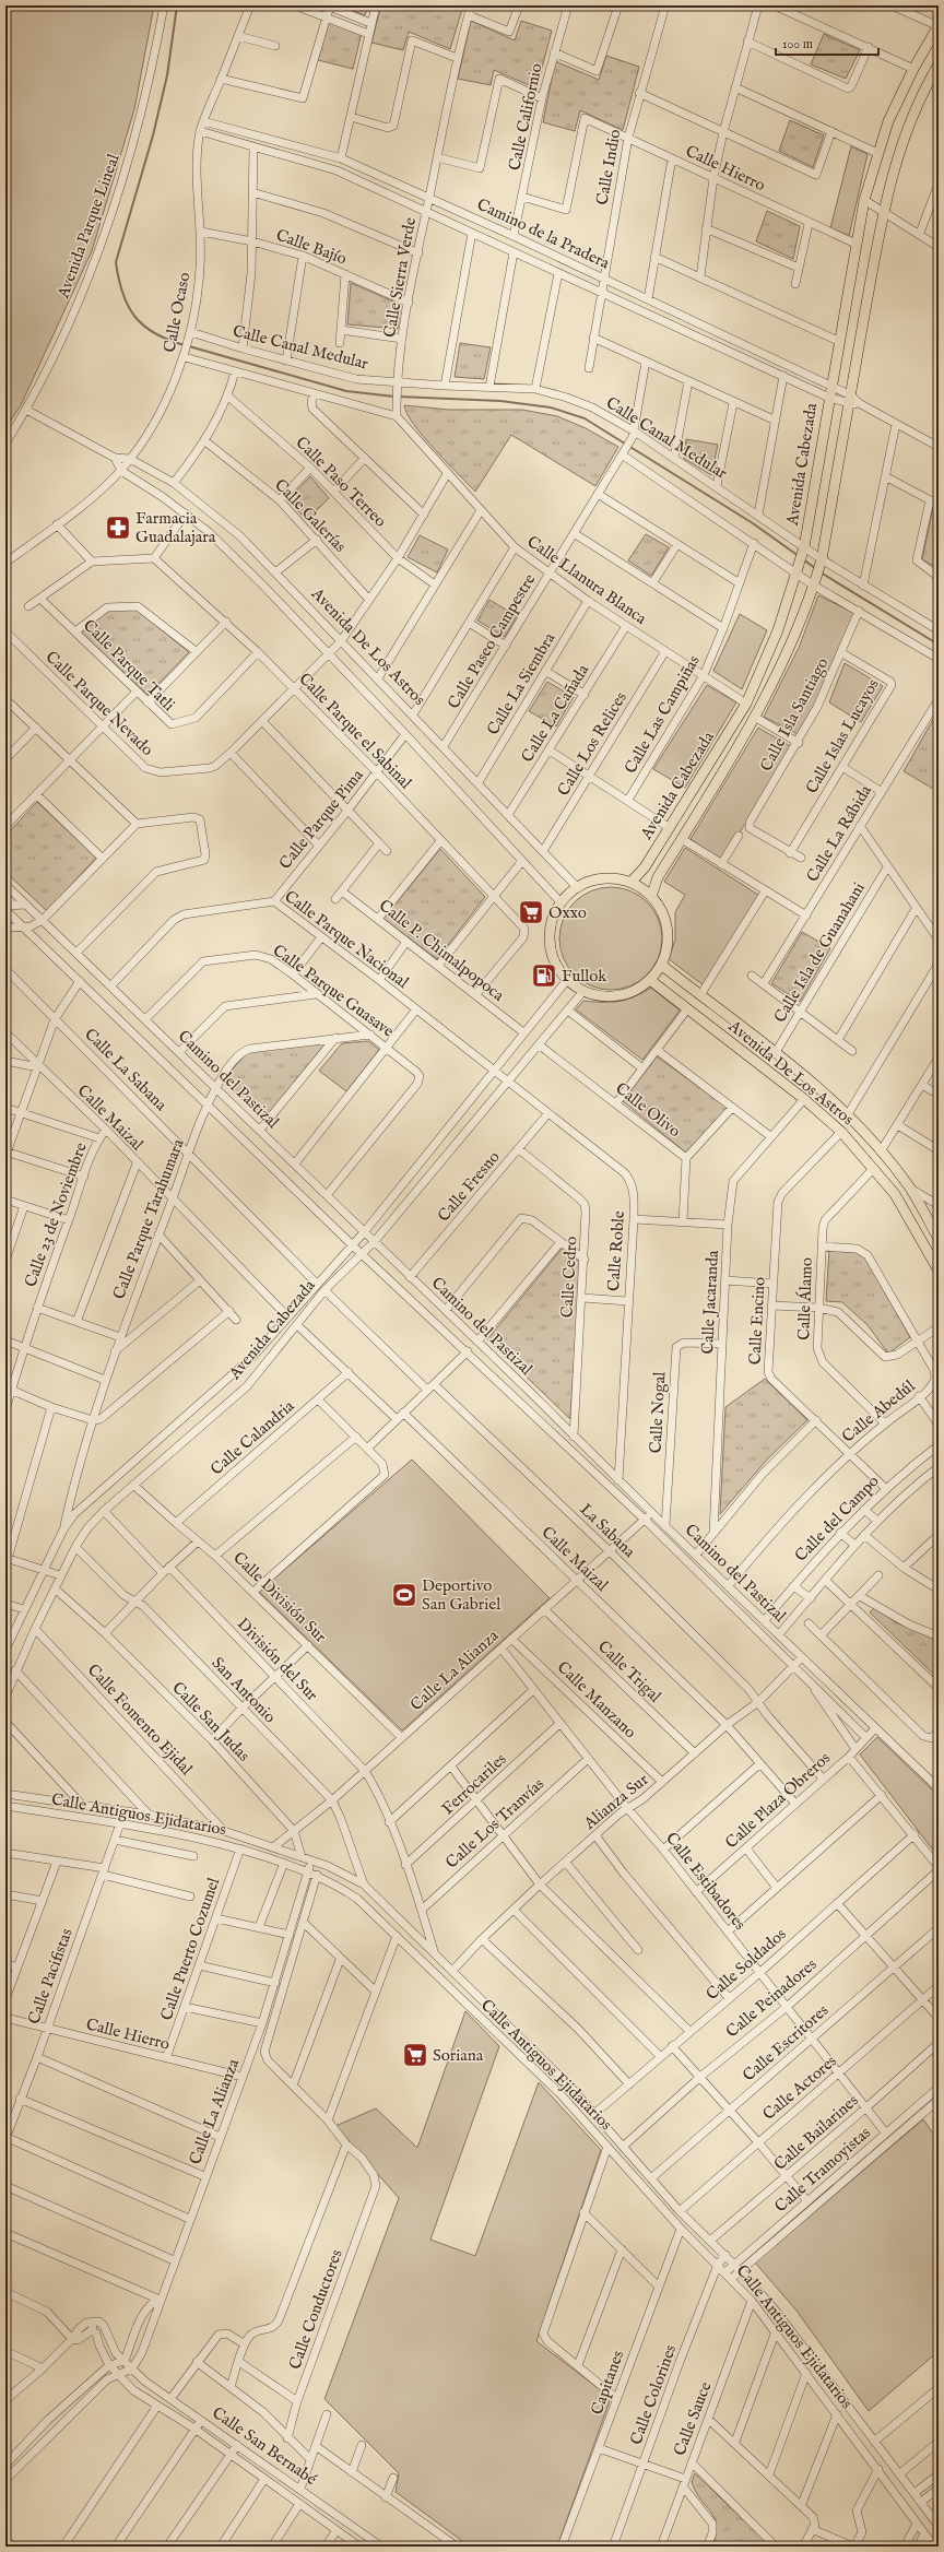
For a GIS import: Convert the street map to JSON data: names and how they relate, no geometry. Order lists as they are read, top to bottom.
{
  "streets": {
    "main road": ["Avenida Cabezada", "Avenida De Los Astros"],
    "street": [
      "Calle Californio",
      "Calle Indio",
      "Calle Hierro",
      "Avenida Parque Lineal",
      "Camino de la Pradera",
      "Calle Bajío",
      "Calle Sierra Verde",
      "Calle Ocaso",
      "Calle Canal Medular",
      "Calle Paso Terreo",
      "Calle Galerías",
      "Calle Llanura Blanca",
      "Calle Paseo Campestre",
      "Calle Parque Tatli",
      "Calle La Siembra",
      "Calle Parque Nevado",
      "Calle La Cañada",
      "Calle Las Campiñas",
      "Calle Isla Santiago",
      "Calle Parque el Sabinal",
      "Calle Islas Lucayos",
      "Calle Los Relices",
      "Calle Parque Pima",
      "Calle La Rábida",
      "Calle Parque Nacional",
      "Calle P. Chimalpopoca",
      "Calle Isla de Guanahani",
      "Calle Parque Guasave",
      "Calle La Sabana",
      "Camino del Pastizal",
      "Calle Olivo",
      "Calle Maizal",
      "Calle Fresno",
      "Calle 23 de Noviembre",
      "Calle Parque Tarahumara",
      "Calle Roble",
      "Calle Cedro",
      "Calle Álamo",
      "Calle Jacaranda",
      "Calle Encino",
      "Calle Abedúl",
      "Calle Nogal",
      "Calle Calandria",
      "Calle del Campo",
      "La Sabana",
      "Calle División Sur",
      "División del Sur",
      "Calle La Alianza",
      "Calle Trigal",
      "San Antonio",
      "Calle Manzano",
      "Calle Fomento Ejidal",
      "Calle San Judas",
      "Ferrocariles",
      "Calle Plaza Obreros",
      "Alianza Sur",
      "Calle Antiguos Ejidatarios",
      "Calle Los Tranvías",
      "Calle Estibadores",
      "Calle Puerto Cozumel",
      "Calle Soldados",
      "Calle Pacifistas",
      "Calle Peinadores",
      "Calle Escritores",
      "Calle Actores",
      "Calle Bailarines",
      "Calle Tramoyistas",
      "Calle Conductores",
      "Capitanes",
      "Calle Colorines",
      "Calle Sauce",
      "Calle San Bernabé"
    ]
  },
  "crossings": [
    ["Calle Californio", "Calle Hierro"],
    ["Calle Californio", "Camino de la Pradera"],
    ["Calle Indio", "Calle Hierro"],
    ["Calle Indio", "Camino de la Pradera"],
    ["Calle Hierro", "Avenida Cabezada"],
    ["Calle Hierro", "Calle La Alianza"],
    ["Calle Hierro", "Calle Puerto Cozumel"],
    ["Calle Hierro", "Calle Pacifistas"],
    ["Avenida Parque Lineal", "Avenida De Los Astros"],
    ["Camino de la Pradera", "Calle Sierra Verde"],
    ["Camino de la Pradera", "Calle Ocaso"],
    ["Camino de la Pradera", "Avenida Cabezada"],
    ["Calle Bajío", "Calle Sierra Verde"],
    ["Calle Bajío", "Calle Ocaso"],
    ["Calle Sierra Verde", "Calle Canal Medular"],
    ["Calle Sierra Verde", "Calle Llanura Blanca"],
    ["Calle Ocaso", "Calle Canal Medular"],
    ["Calle Ocaso", "Avenida De Los Astros"],
    ["Calle Canal Medular", "Avenida Cabezada"],
    ["Calle Canal Medular", "Calle Paseo Campestre"],
    ["Avenida Cabezada", "Calle Llanura Blanca"],
    ["Avenida Cabezada", "Avenida De Los Astros"],
    ["Avenida Cabezada", "Calle Parque Nacional"],
    ["Avenida Cabezada", "Calle P. Chimalpopoca"],
    ["Avenida Cabezada", "Calle La Sabana"],
    ["Avenida Cabezada", "Camino del Pastizal"],
    ["Avenida Cabezada", "Calle Olivo"],
    ["Avenida Cabezada", "Calle Maizal"],
    ["Avenida Cabezada", "Calle Parque Tarahumara"],
    ["Avenida Cabezada", "Calle Roble"],
    ["Avenida Cabezada", "Calle División Sur"],
    ["Avenida Cabezada", "San Antonio"],
    ["Avenida Cabezada", "Calle Fomento Ejidal"],
    ["Avenida Cabezada", "Calle San Judas"],
    ["Calle Paso Terreo", "Calle Parque Nevado"],
    ["Calle Galerías", "Calle Parque Nevado"],
    ["Calle Llanura Blanca", "Calle Paseo Campestre"],
    ["Calle Llanura Blanca", "Calle La Siembra"],
    ["Calle Llanura Blanca", "Calle Parque Nevado"],
    ["Calle Llanura Blanca", "Calle La Cañada"],
    ["Calle Llanura Blanca", "Calle Las Campiñas"],
    ["Calle Llanura Blanca", "Calle Los Relices"],
    ["Calle Paseo Campestre", "Avenida De Los Astros"],
    ["Avenida De Los Astros", "Calle La Siembra"],
    ["Avenida De Los Astros", "Calle Parque Nevado"],
    ["Avenida De Los Astros", "Calle La Cañada"],
    ["Avenida De Los Astros", "Calle Los Relices"],
    ["Avenida De Los Astros", "Calle Parque Pima"],
    ["Avenida De Los Astros", "Calle Isla de Guanahani"],
    ["Avenida De Los Astros", "Calle Álamo"],
    ["Avenida De Los Astros", "Calle Jacaranda"],
    ["Avenida De Los Astros", "Calle Encino"],
    ["Calle Parque Tatli", "Calle Parque el Sabinal"],
    ["Calle Parque Nevado", "Calle Parque el Sabinal"],
    ["Calle Isla Santiago", "Calle Islas Lucayos"],
    ["Calle Parque el Sabinal", "Calle Parque Pima"],
    ["Calle Parque el Sabinal", "Calle P. Chimalpopoca"],
    ["Calle Parque Pima", "Calle Parque Nacional"],
    ["Calle Parque Nacional", "Camino del Pastizal"],
    ["Calle Parque Nacional", "Calle Roble"],
    ["Calle Parque Guasave", "Camino del Pastizal"],
    ["Calle Parque Guasave", "Calle Parque Tarahumara"],
    ["Calle La Sabana", "Calle Parque Tarahumara"],
    ["Camino del Pastizal", "Calle Fresno"],
    ["Camino del Pastizal", "Calle Parque Tarahumara"],
    ["Camino del Pastizal", "Calle Roble"],
    ["Camino del Pastizal", "Calle Cedro"],
    ["Camino del Pastizal", "Calle Abedúl"],
    ["Camino del Pastizal", "Calle Nogal"],
    ["Camino del Pastizal", "Calle del Campo"],
    ["Camino del Pastizal", "Calle La Alianza"],
    ["Camino del Pastizal", "Calle Plaza Obreros"],
    ["Camino del Pastizal", "Alianza Sur"],
    ["Calle Maizal", "Calle 23 de Noviembre"],
    ["Calle Maizal", "Calle Parque Tarahumara"],
    ["Calle Maizal", "Calle La Alianza"],
    ["Calle Maizal", "Calle Plaza Obreros"],
    ["Calle Maizal", "Alianza Sur"],
    ["Calle Fresno", "Calle Roble"],
    ["Calle Fresno", "Calle Cedro"],
    ["Calle Álamo", "Calle Abedúl"],
    ["Calle Jacaranda", "Calle Nogal"],
    ["Calle Encino", "Calle Abedúl"],
    ["Calle Encino", "Calle del Campo"],
    ["Calle Calandria", "Calle División Sur"],
    ["La Sabana", "Calle La Alianza"],
    ["La Sabana", "Calle Plaza Obreros"],
    ["La Sabana", "Alianza Sur"],
    ["Calle División Sur", "Calle La Alianza"],
    ["División del Sur", "Calle La Alianza"],
    ["División del Sur", "Ferrocariles"],
    ["División del Sur", "Calle Antiguos Ejidatarios"],
    ["División del Sur", "Calle Los Tranvías"],
    ["Calle La Alianza", "Calle Trigal"],
    ["Calle La Alianza", "San Antonio"],
    ["Calle La Alianza", "Calle Manzano"],
    ["Calle La Alianza", "Calle San Judas"],
    ["Calle La Alianza", "Calle Antiguos Ejidatarios"],
    ["Calle La Alianza", "Calle Estibadores"],
    ["Calle La Alianza", "Calle San Bernabé"],
    ["Calle Trigal", "Alianza Sur"],
    ["San Antonio", "Calle Antiguos Ejidatarios"],
    ["Calle Manzano", "Alianza Sur"],
    ["Calle Fomento Ejidal", "Calle Antiguos Ejidatarios"],
    ["Ferrocariles", "Calle Estibadores"],
    ["Calle Plaza Obreros", "Calle Estibadores"],
    ["Alianza Sur", "Calle Antiguos Ejidatarios"],
    ["Alianza Sur", "Calle Estibadores"],
    ["Calle Antiguos Ejidatarios", "Calle Puerto Cozumel"],
    ["Calle Antiguos Ejidatarios", "Calle Soldados"],
    ["Calle Antiguos Ejidatarios", "Calle Pacifistas"],
    ["Calle Antiguos Ejidatarios", "Calle Peinadores"],
    ["Calle Antiguos Ejidatarios", "Calle Escritores"],
    ["Calle Antiguos Ejidatarios", "Calle Actores"],
    ["Calle Antiguos Ejidatarios", "Calle Bailarines"],
    ["Calle Antiguos Ejidatarios", "Calle Tramoyistas"],
    ["Calle Antiguos Ejidatarios", "Capitanes"],
    ["Calle Antiguos Ejidatarios", "Calle Colorines"],
    ["Calle Antiguos Ejidatarios", "Calle Sauce"],
    ["Calle Los Tranvías", "Calle Estibadores"],
    ["Calle Estibadores", "Calle Soldados"],
    ["Calle Estibadores", "Calle Peinadores"],
    ["Calle Estibadores", "Calle Escritores"],
    ["Calle Estibadores", "Calle Actores"],
    ["Calle Estibadores", "Calle Bailarines"],
    ["Calle Estibadores", "Calle Tramoyistas"]
  ],
  "places": {
    "pharmacy": ["Farmacia Guadalajara"],
    "supermarket": ["Oxxo", "Soriana"],
    "fuel station": ["Fullok"],
    "sports": ["Deportivo San Gabriel"]
  },
  "scale_bar": "100 m"
}
